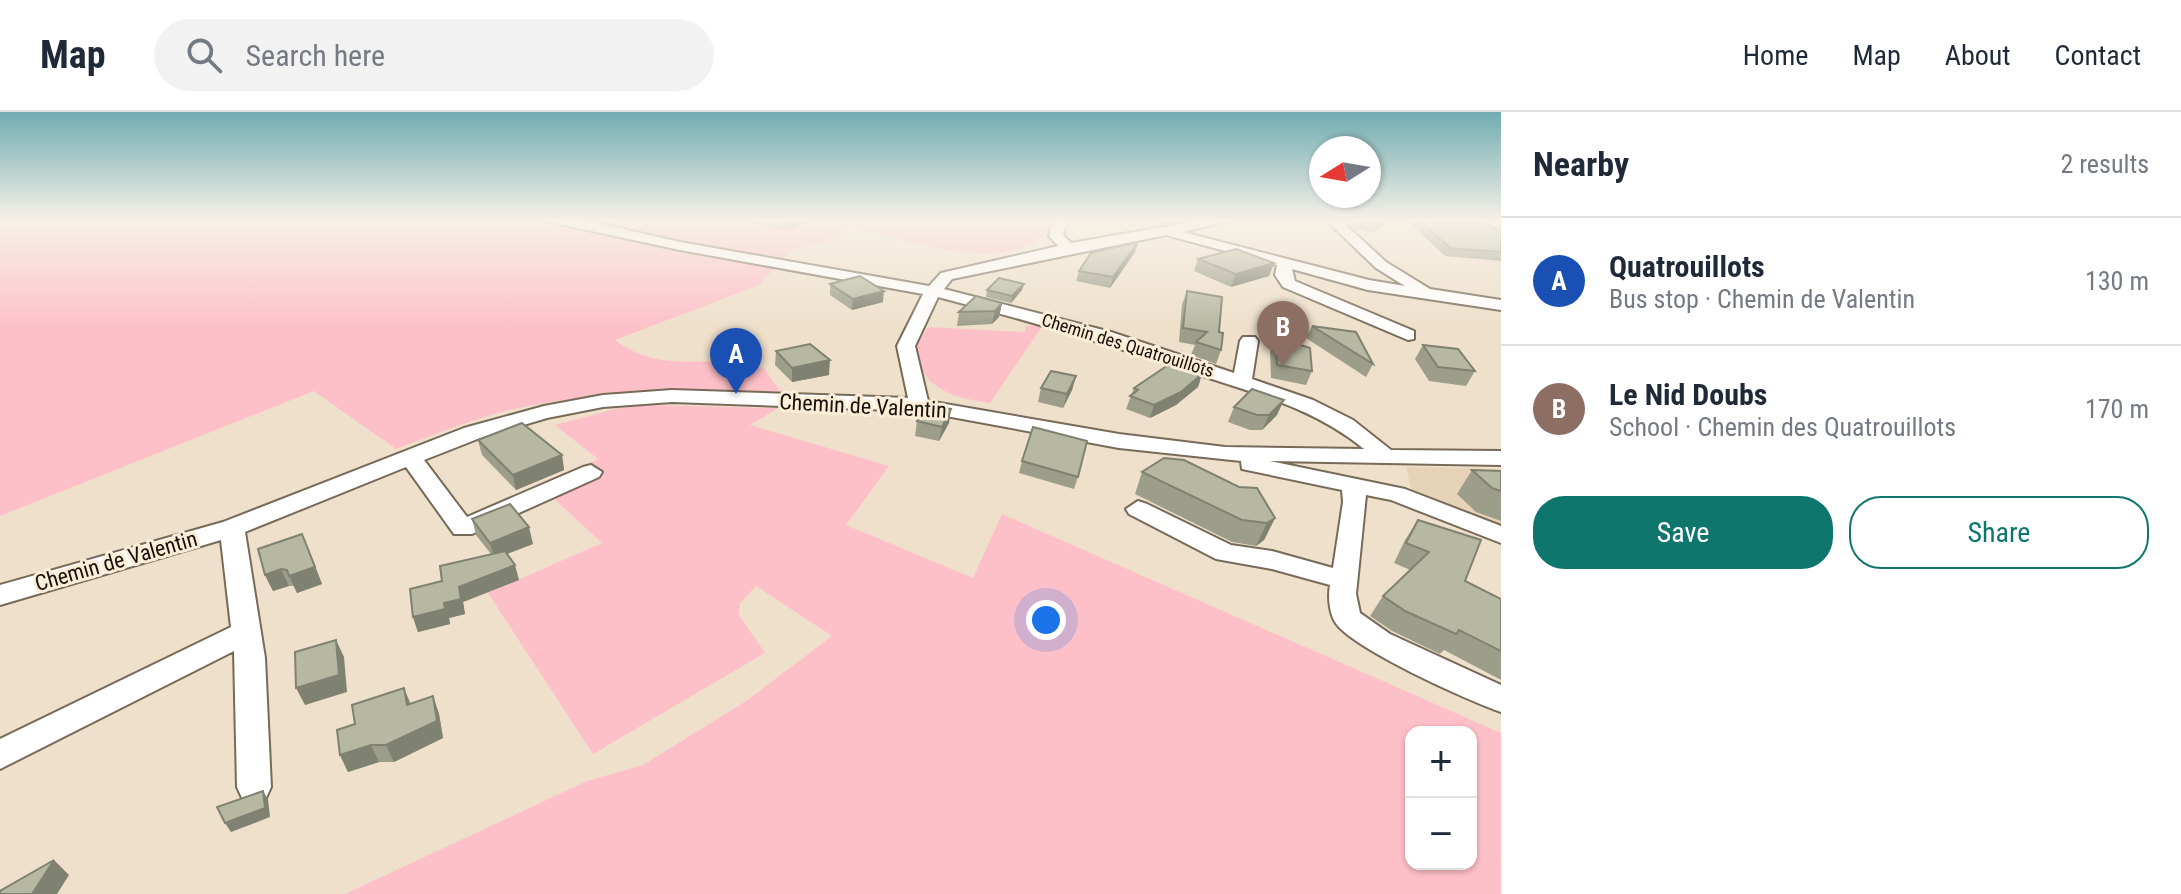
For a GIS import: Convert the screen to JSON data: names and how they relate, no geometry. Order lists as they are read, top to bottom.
{
  "streets": {
    "street": ["Chemin des Quatrouillots", "Chemin de Valentin"]
  },
  "north": "left",
  "page": {
    "header": "Map",
    "search": "Search here",
    "nav": [
      "Home",
      "Map",
      "About",
      "Contact"
    ],
    "heading": ["Nearby", "2 results"],
    "list": [
      {
        "mark": "A",
        "name": "Quatrouillots",
        "note": "Bus stop · Chemin de Valentin",
        "value": "130 m"
      },
      {
        "mark": "B",
        "name": "Le Nid Doubs",
        "note": "School · Chemin des Quatrouillots",
        "value": "170 m"
      }
    ],
    "pins": ["B", "A"],
    "buttons": ["Save", "Share"],
    "map_buttons": ["+", "−"]
  }
}
